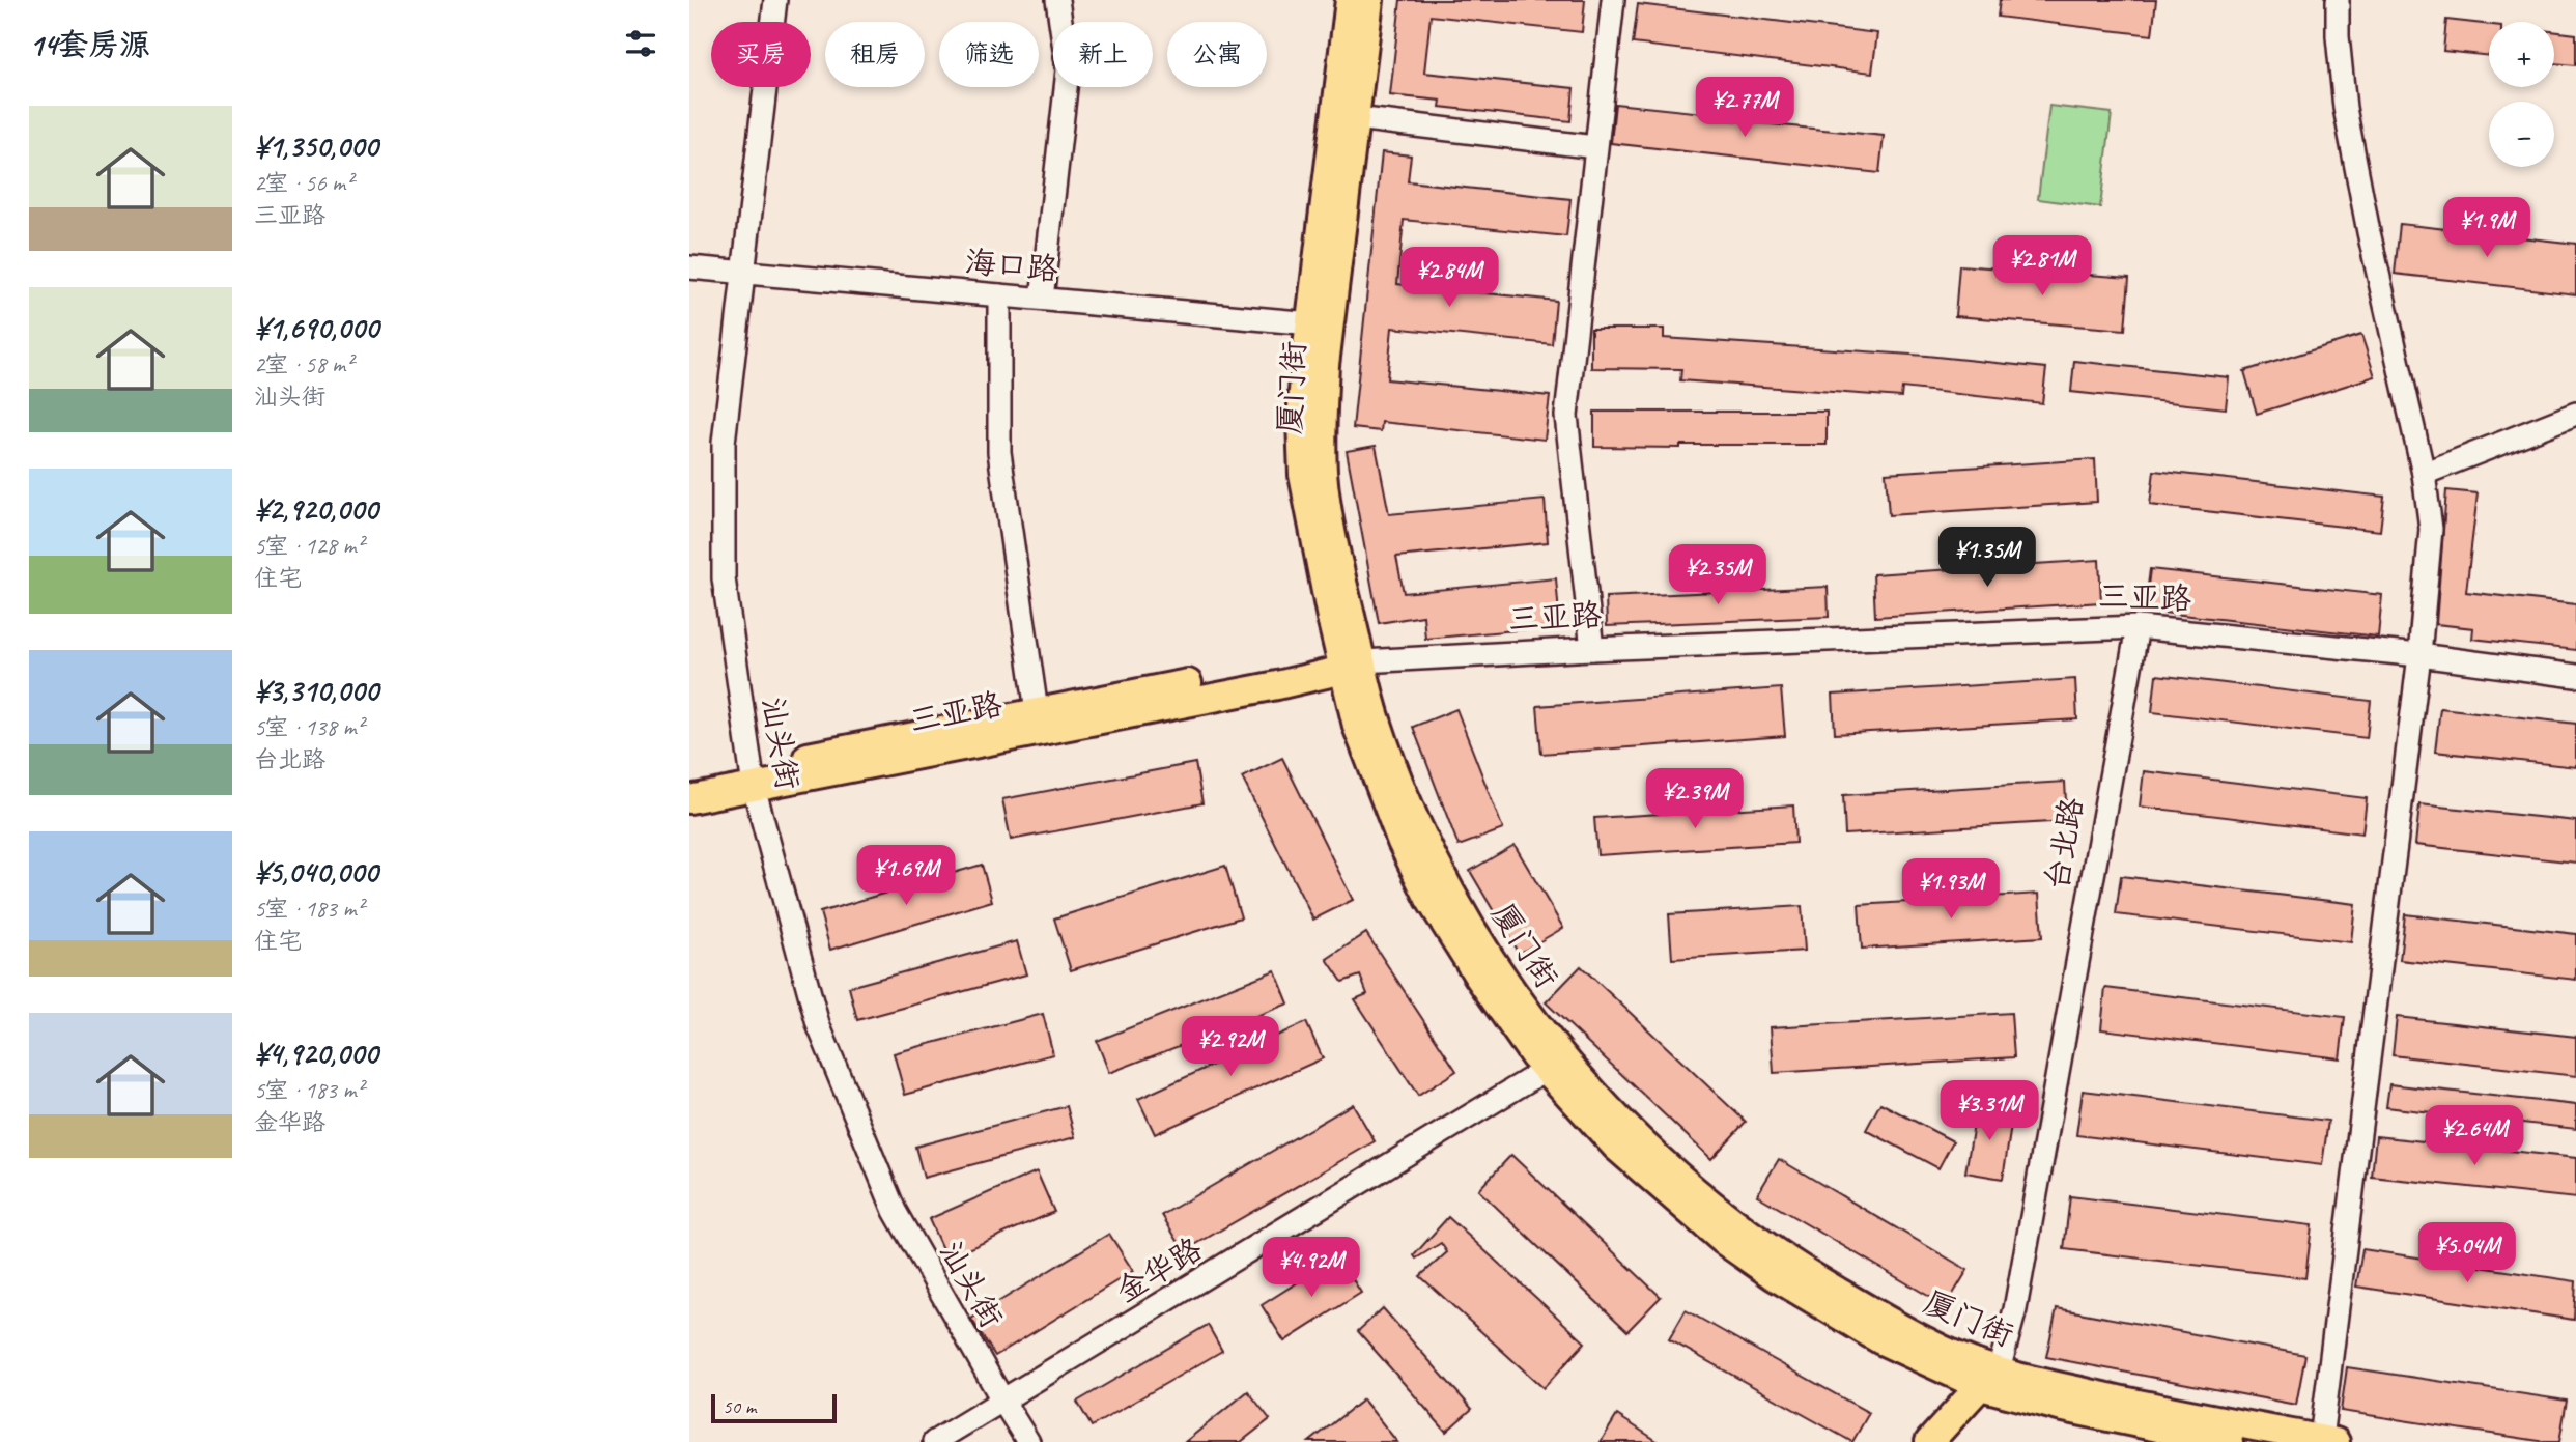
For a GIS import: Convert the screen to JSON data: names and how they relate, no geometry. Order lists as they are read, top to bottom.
{
  "streets": {
    "main road": ["厦门街", "三亚路", "台北路"],
    "street": ["海口路", "汕头街", "金华路"]
  },
  "crossings": [
    ["海口路", "厦门街"],
    ["海口路", "汕头街"],
    ["厦门街", "三亚路"],
    ["厦门街", "台北路"],
    ["厦门街", "金华路"],
    ["三亚路", "汕头街"],
    ["三亚路", "台北路"],
    ["汕头街", "金华路"]
  ],
  "scale_bar": "50 m",
  "page": {
    "heading": "14套房源",
    "map_buttons": ["+", "−"],
    "chip": [
      "买房",
      "租房",
      "筛选",
      "新上",
      "公寓"
    ],
    "price": [
      "¥2.77M",
      "¥1.9M",
      "¥2.81M",
      "¥2.84M",
      "¥1.35M",
      "¥2.35M",
      "¥2.39M",
      "¥1.69M",
      "¥1.93M",
      "¥2.92M",
      "¥3.31M",
      "¥2.64M",
      "¥5.04M",
      "¥4.92M"
    ],
    "list": [
      {
        "name": "¥1,350,000",
        "note": "2室 · 56 m² · 三亚路"
      },
      {
        "name": "¥1,690,000",
        "note": "2室 · 58 m² · 汕头街"
      },
      {
        "name": "¥2,920,000",
        "note": "5室 · 128 m² · 住宅"
      },
      {
        "name": "¥3,310,000",
        "note": "5室 · 138 m² · 台北路"
      },
      {
        "name": "¥5,040,000",
        "note": "5室 · 183 m² · 住宅"
      },
      {
        "name": "¥4,920,000",
        "note": "5室 · 183 m² · 金华路"
      }
    ],
    "scale": "50 m"
  }
}
